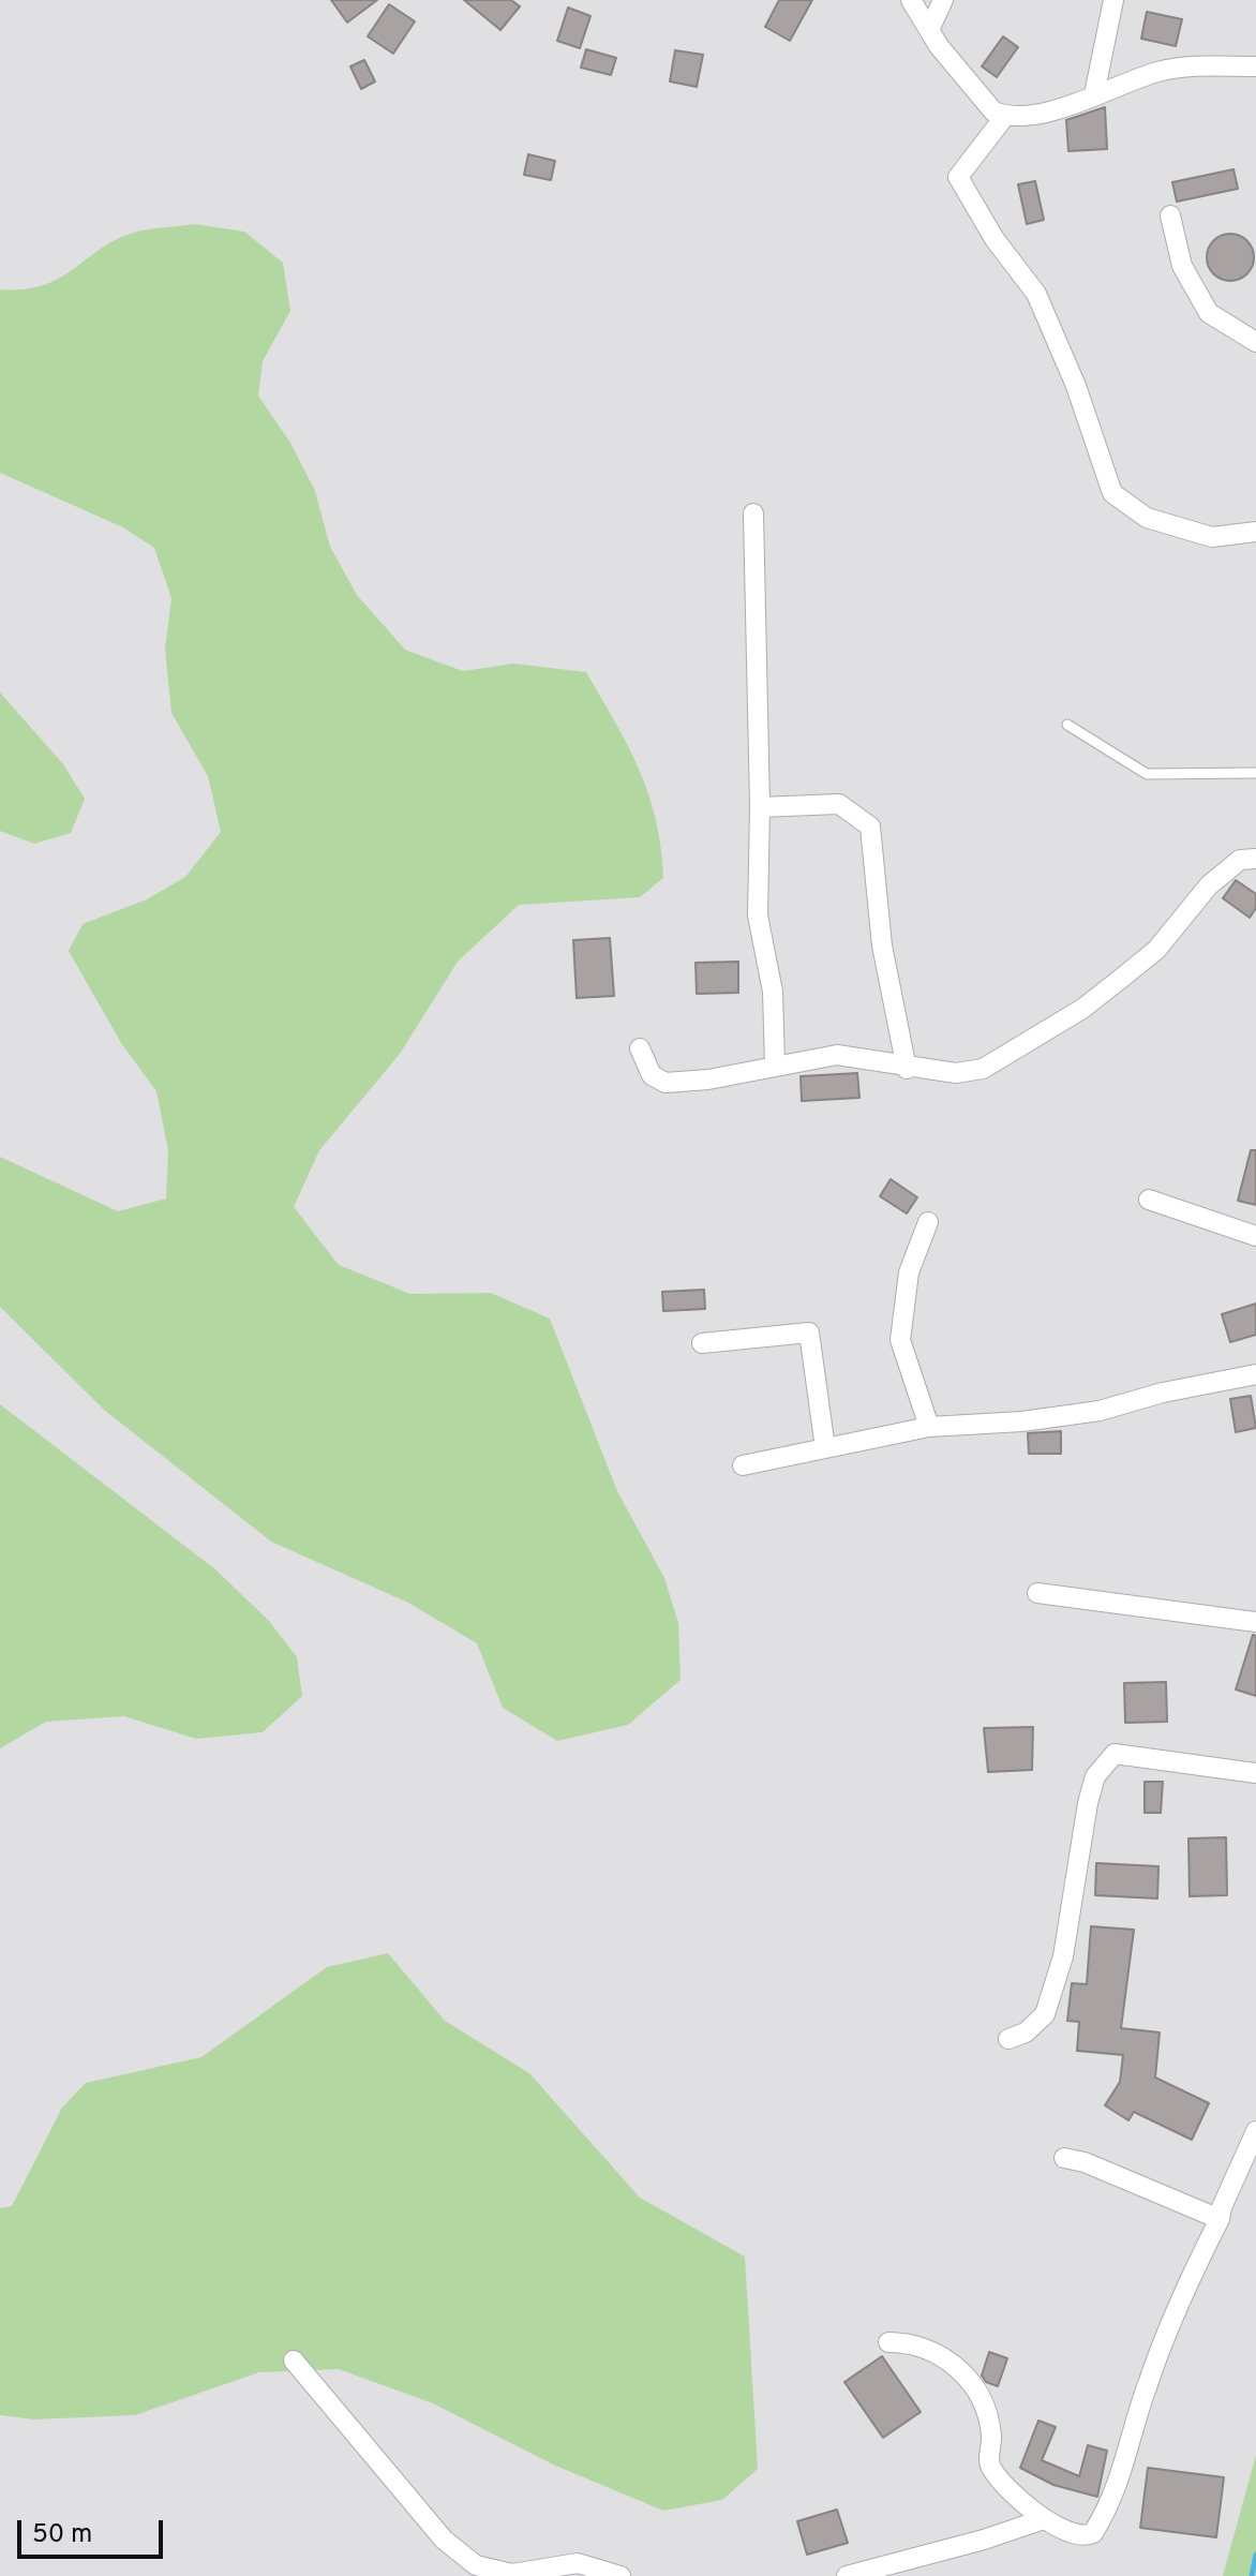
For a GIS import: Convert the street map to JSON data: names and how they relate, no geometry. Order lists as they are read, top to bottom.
{
  "scale_bar": "50 m"
}
